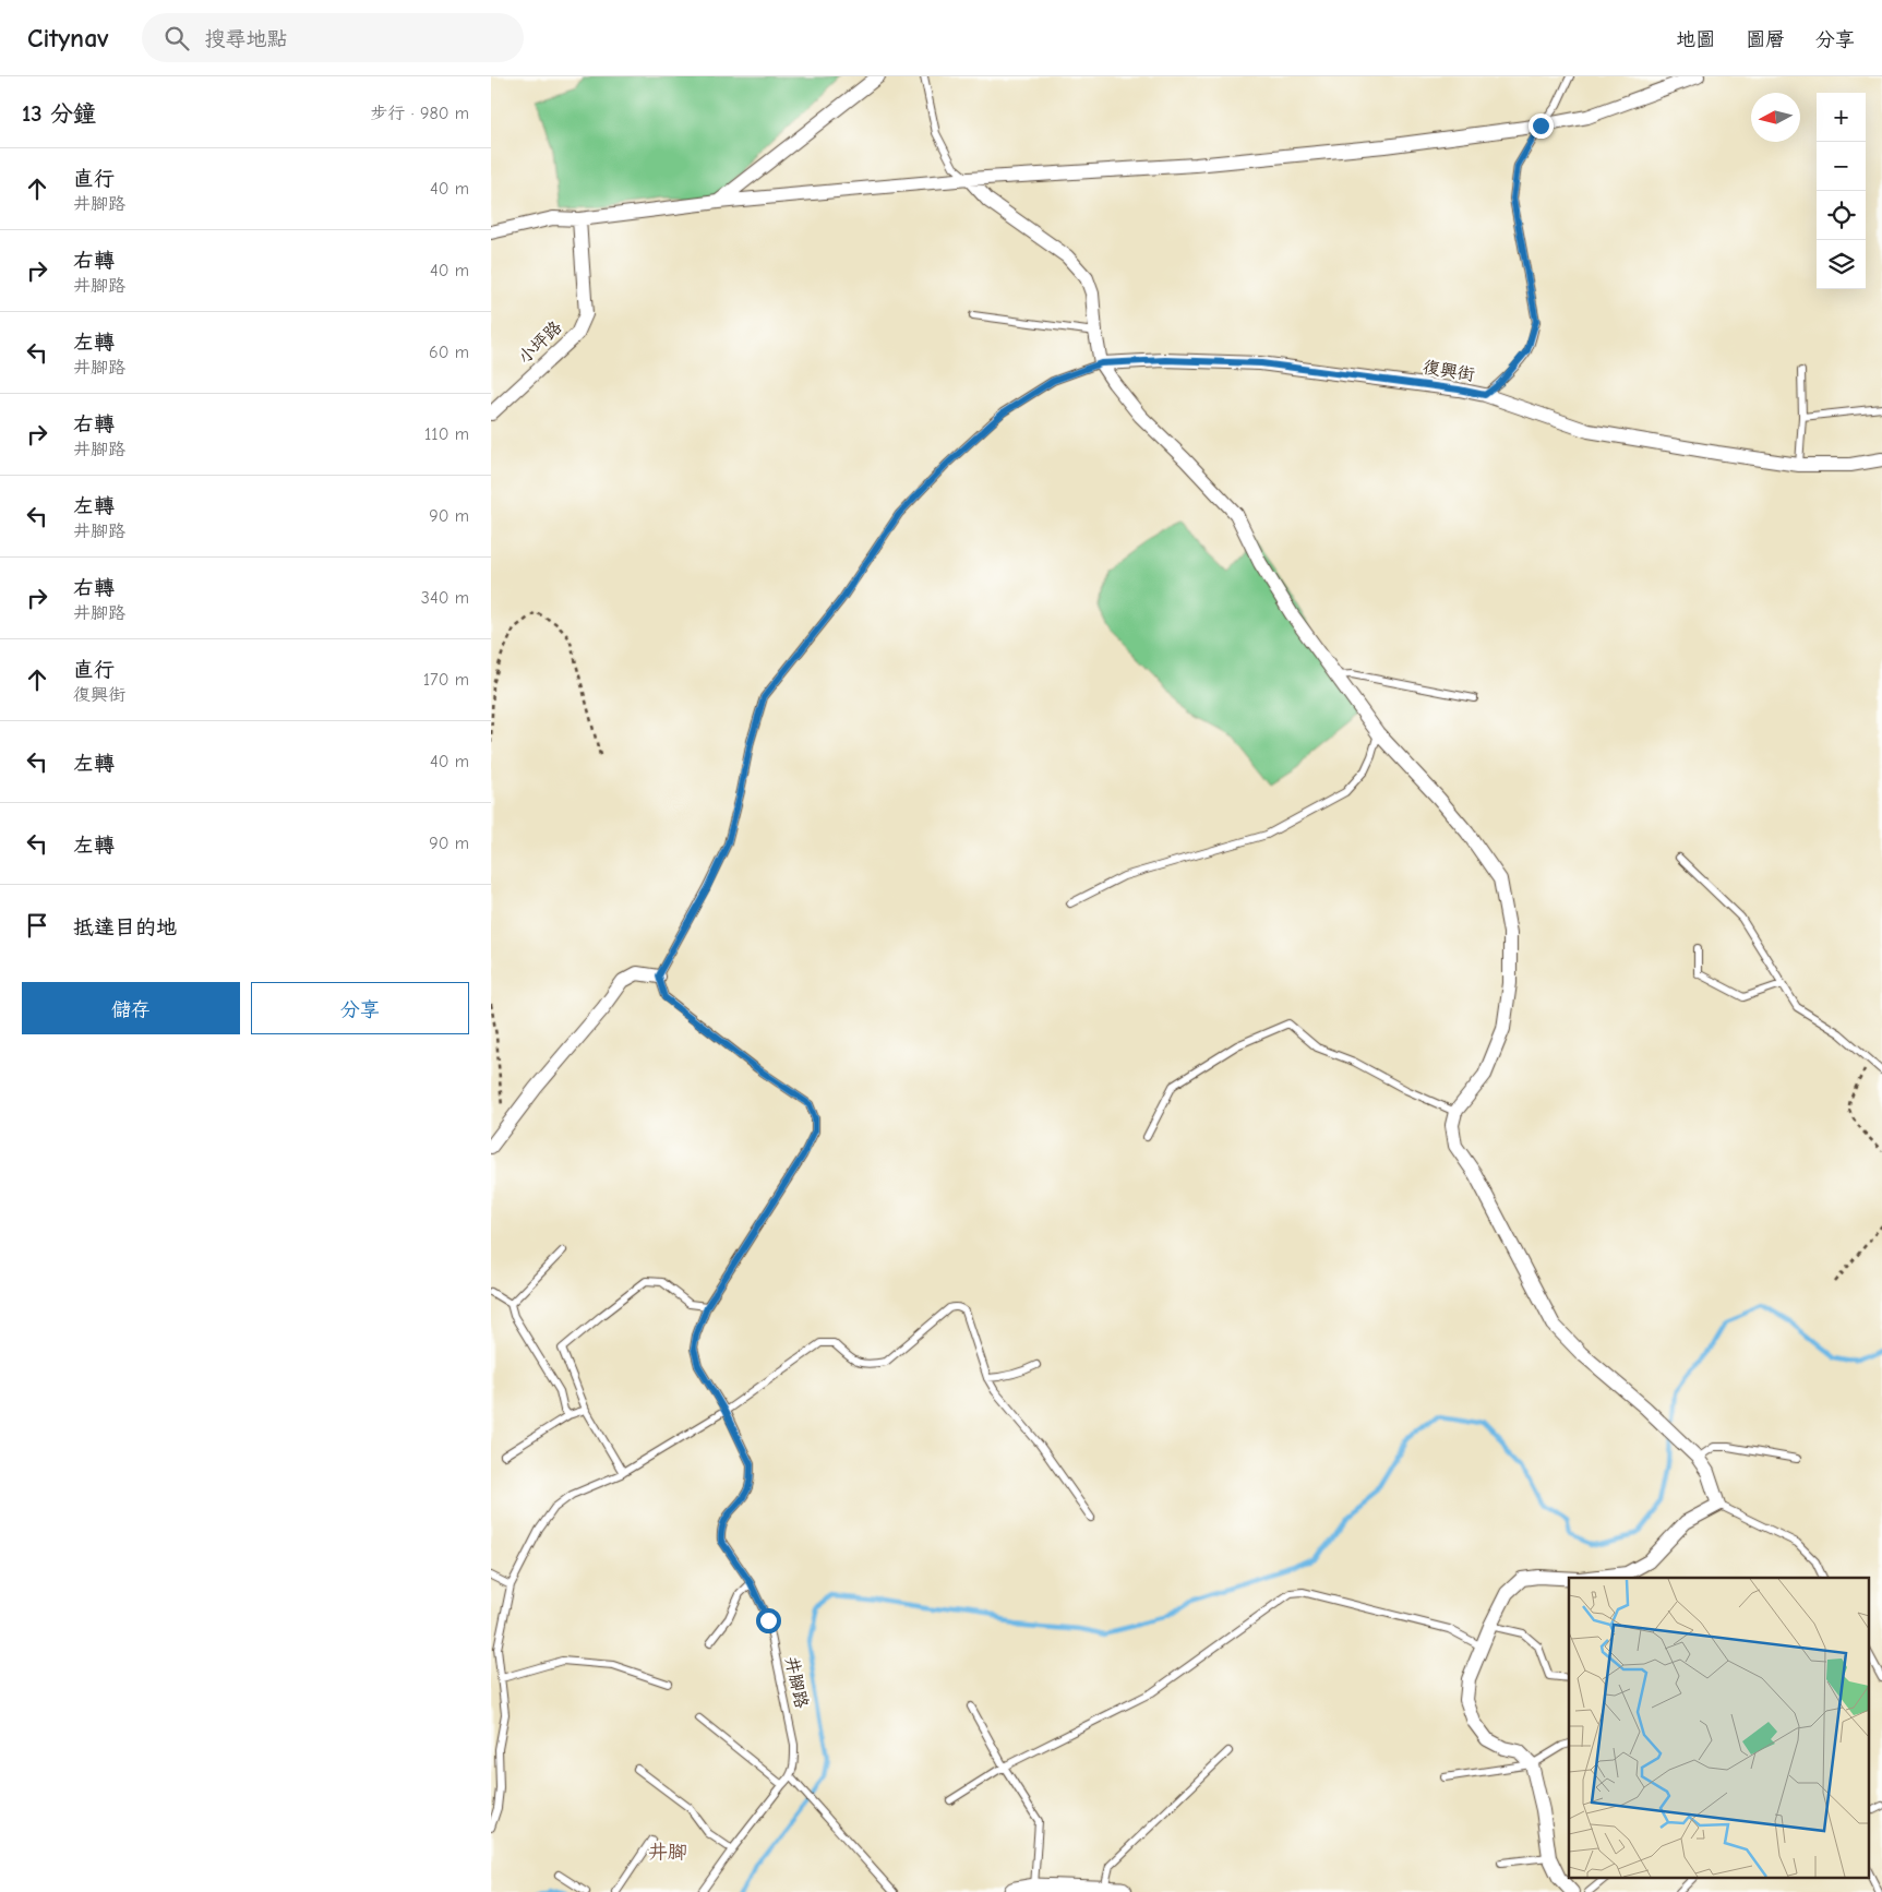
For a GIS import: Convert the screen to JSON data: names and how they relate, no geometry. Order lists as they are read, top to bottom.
{
  "streets": {
    "street": ["小坪路", "復興街"],
    "lane": ["井腳路"]
  },
  "districts": ["井腳"],
  "north": "left",
  "page": {
    "header": "Citynav",
    "search": "搜尋地點",
    "nav": ["地圖", "圖層", "分享"],
    "heading": ["13 分鐘", "步行 · 980 m"],
    "map_buttons": ["+", "−"],
    "list": [
      ["直行", "井腳路", "40 m"],
      ["右轉", "井腳路", "40 m"],
      ["左轉", "井腳路", "60 m"],
      ["右轉", "井腳路", "110 m"],
      ["左轉", "井腳路", "90 m"],
      ["右轉", "井腳路", "340 m"],
      ["直行", "復興街", "170 m"],
      ["左轉", "40 m"],
      ["左轉", "90 m"],
      "抵達目的地"
    ],
    "buttons": ["儲存", "分享"]
  }
}
